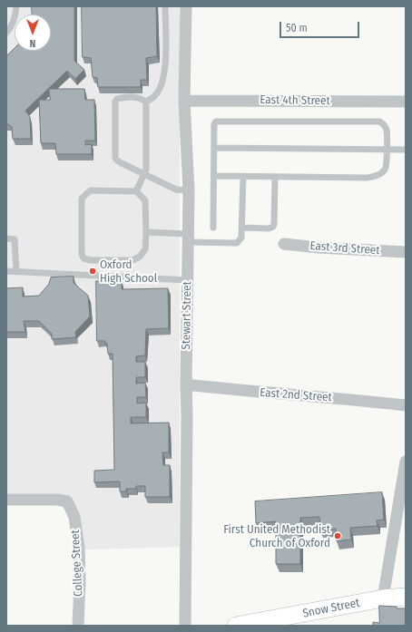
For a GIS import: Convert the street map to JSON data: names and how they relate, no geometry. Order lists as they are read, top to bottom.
{
  "streets": {
    "main road": ["Snow Street"],
    "street": [
      "East 4th Street",
      "East 3rd Street",
      "Stewart Street",
      "East 2nd Street",
      "College Street"
    ]
  },
  "crossings": [
    ["East 4th Street", "Stewart Street"],
    ["Stewart Street", "East 2nd Street"]
  ],
  "places": ["Oxford High School", "First United Methodist Church of Oxford"],
  "scale_bar": "50 m",
  "north": "bottom"
}
